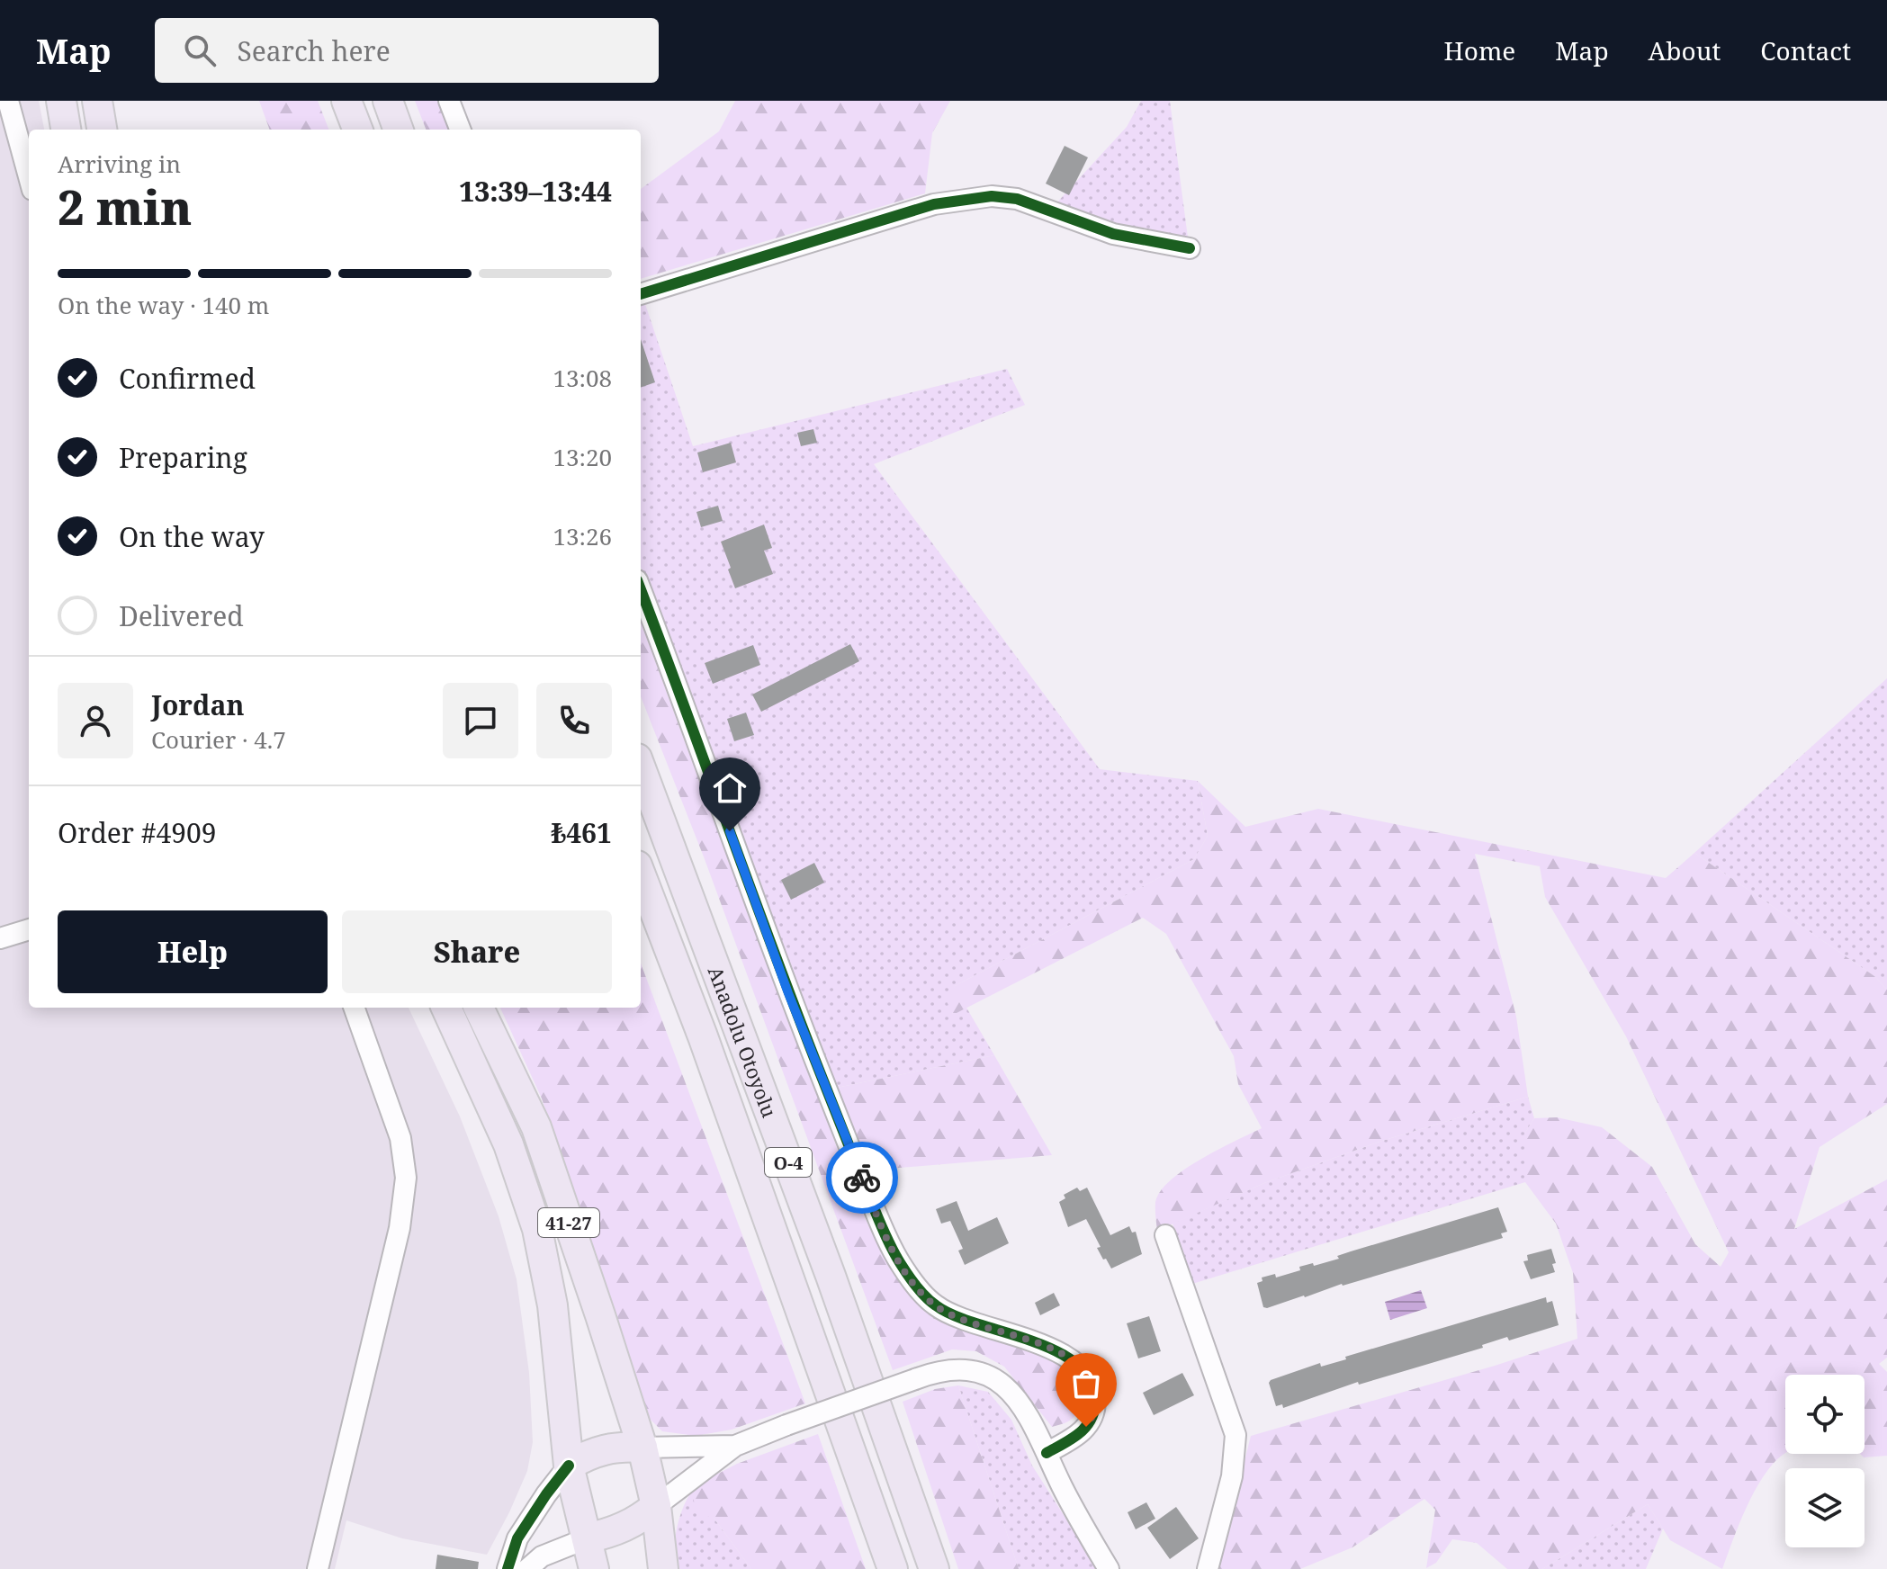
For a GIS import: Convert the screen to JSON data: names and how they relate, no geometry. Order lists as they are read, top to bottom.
{
  "streets": {
    "highway": ["Anadolu Otoyolu", "O-4", "41-27"]
  },
  "page": {
    "header": "Map",
    "search": "Search here",
    "nav": [
      "Home",
      "Map",
      "About",
      "Contact"
    ],
    "heading": ["2 min", "Arriving in", "13:39–13:44"],
    "panel": [
      "Jordan",
      "Courier · 4.7",
      "Order #4909",
      "₺461"
    ],
    "bar": "On the way · 140 m",
    "list": [
      ["Confirmed", "13:08"],
      ["Preparing", "13:20"],
      ["On the way", "13:26"],
      "Delivered"
    ],
    "buttons": ["Help", "Share"]
  }
}
